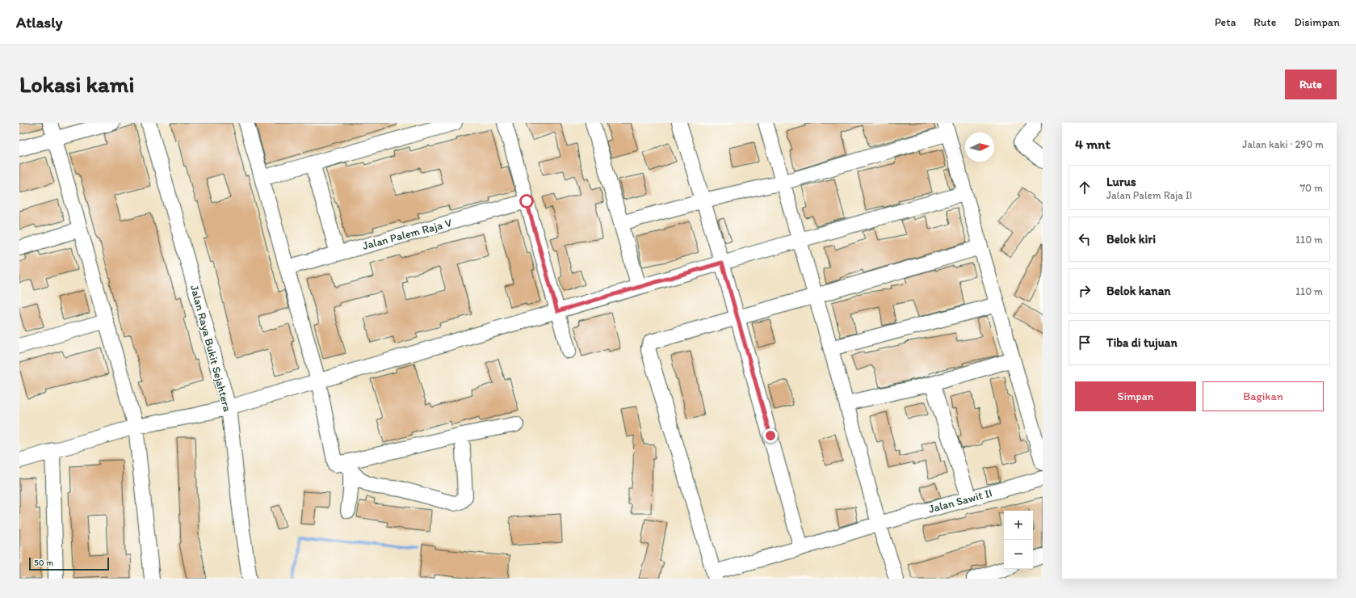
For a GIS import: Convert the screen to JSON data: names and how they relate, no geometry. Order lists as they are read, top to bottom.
{
  "streets": {
    "street": ["Jalan Palem Raja V", "Jalan Raya Bukit Sejahtera", "Jalan Sawit II"]
  },
  "scale_bar": "50 m",
  "north": "right",
  "page": {
    "header": "Atlasly",
    "nav": ["Peta", "Rute", "Disimpan"],
    "buttons": [
      "Rute",
      ["Simpan", "Bagikan"]
    ],
    "title": "Lokasi kami",
    "heading": ["4 mnt", "Jalan kaki · 290 m"],
    "list": [
      ["Lurus", "Jalan Palem Raja II", "70 m"],
      ["Belok kiri", "110 m"],
      ["Belok kanan", "110 m"],
      "Tiba di tujuan"
    ],
    "map_buttons": ["+", "−"],
    "scale": "50 m"
  }
}
